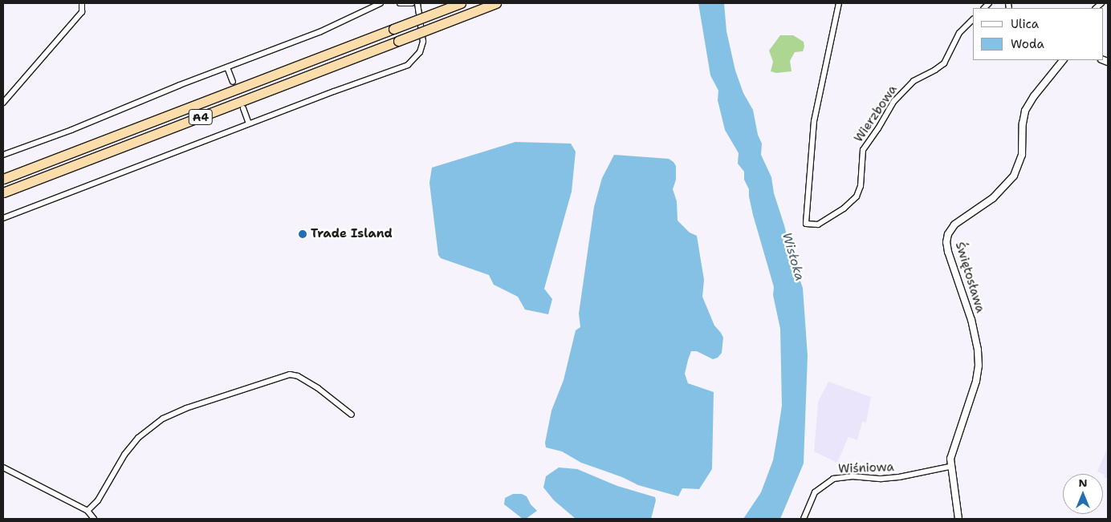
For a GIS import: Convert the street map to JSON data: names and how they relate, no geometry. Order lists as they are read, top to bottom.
{
  "streets": {
    "highway": ["A4"],
    "street": ["Wierzbowa", "Świętosława", "Wiśniowa"]
  },
  "crossings": [
    ["Świętosława", "Wiśniowa"]
  ],
  "water": ["Wisłoka"],
  "places": ["Trade Island"],
  "legend": ["Ulica", "Woda"],
  "north": "top"
}
